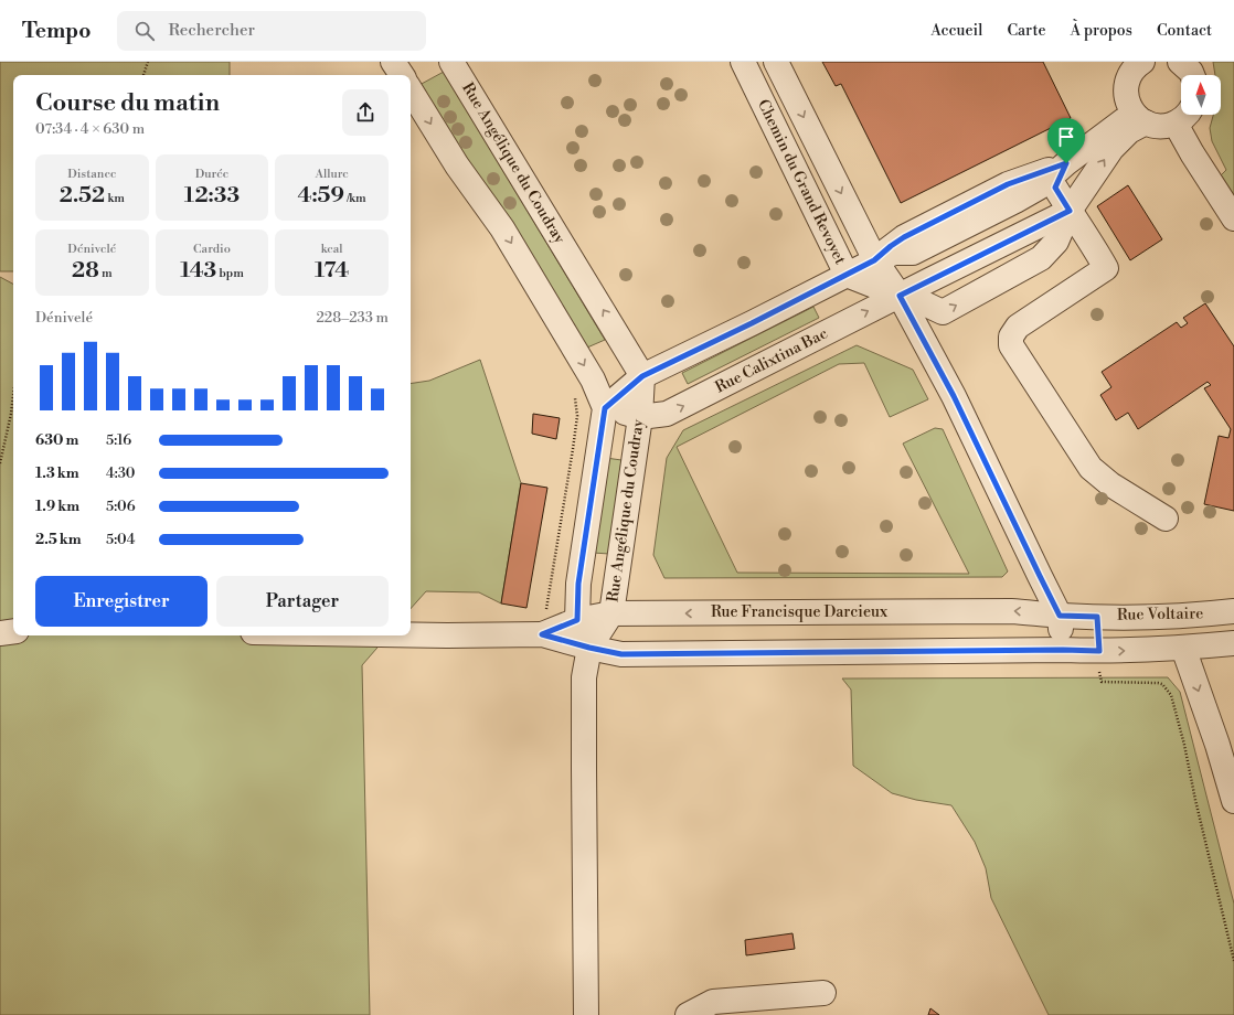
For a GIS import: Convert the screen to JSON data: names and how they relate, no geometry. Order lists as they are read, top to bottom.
{
  "streets": {
    "street": [
      "Rue Angélique du Coudray",
      "Chemin du Grand Revoyet",
      "Rue Calixtina Bac",
      "Rue Francisque Darcieux",
      "Rue Voltaire"
    ]
  },
  "crossings": [
    ["Rue Angélique du Coudray", "Rue Calixtina Bac"],
    ["Rue Angélique du Coudray", "Rue Francisque Darcieux"],
    ["Chemin du Grand Revoyet", "Rue Calixtina Bac"],
    ["Chemin du Grand Revoyet", "Rue Francisque Darcieux"],
    ["Chemin du Grand Revoyet", "Rue Voltaire"],
    ["Rue Francisque Darcieux", "Rue Voltaire"]
  ],
  "north": "top",
  "page": {
    "header": "Tempo",
    "search": "Rechercher",
    "nav": [
      "Accueil",
      "Carte",
      "À propos",
      "Contact"
    ],
    "heading": ["Course du matin", "07:34 · 4 × 630 m"],
    "stats": [
      ["Distance", "2.52 km"],
      ["Durée", "12:33"],
      ["Allure", "4:59 /km"],
      ["Dénivelé", "28 m"],
      ["Cardio", "143 bpm"],
      ["kcal", "174"]
    ],
    "chart": ["Dénivelé", "228–233 m"],
    "list": [
      {
        "name": "630 m",
        "note": "5:16"
      },
      {
        "name": "1.3 km",
        "note": "4:30"
      },
      {
        "name": "1.9 km",
        "note": "5:06"
      },
      {
        "name": "2.5 km",
        "note": "5:04"
      }
    ],
    "buttons": ["Enregistrer", "Partager"]
  }
}
